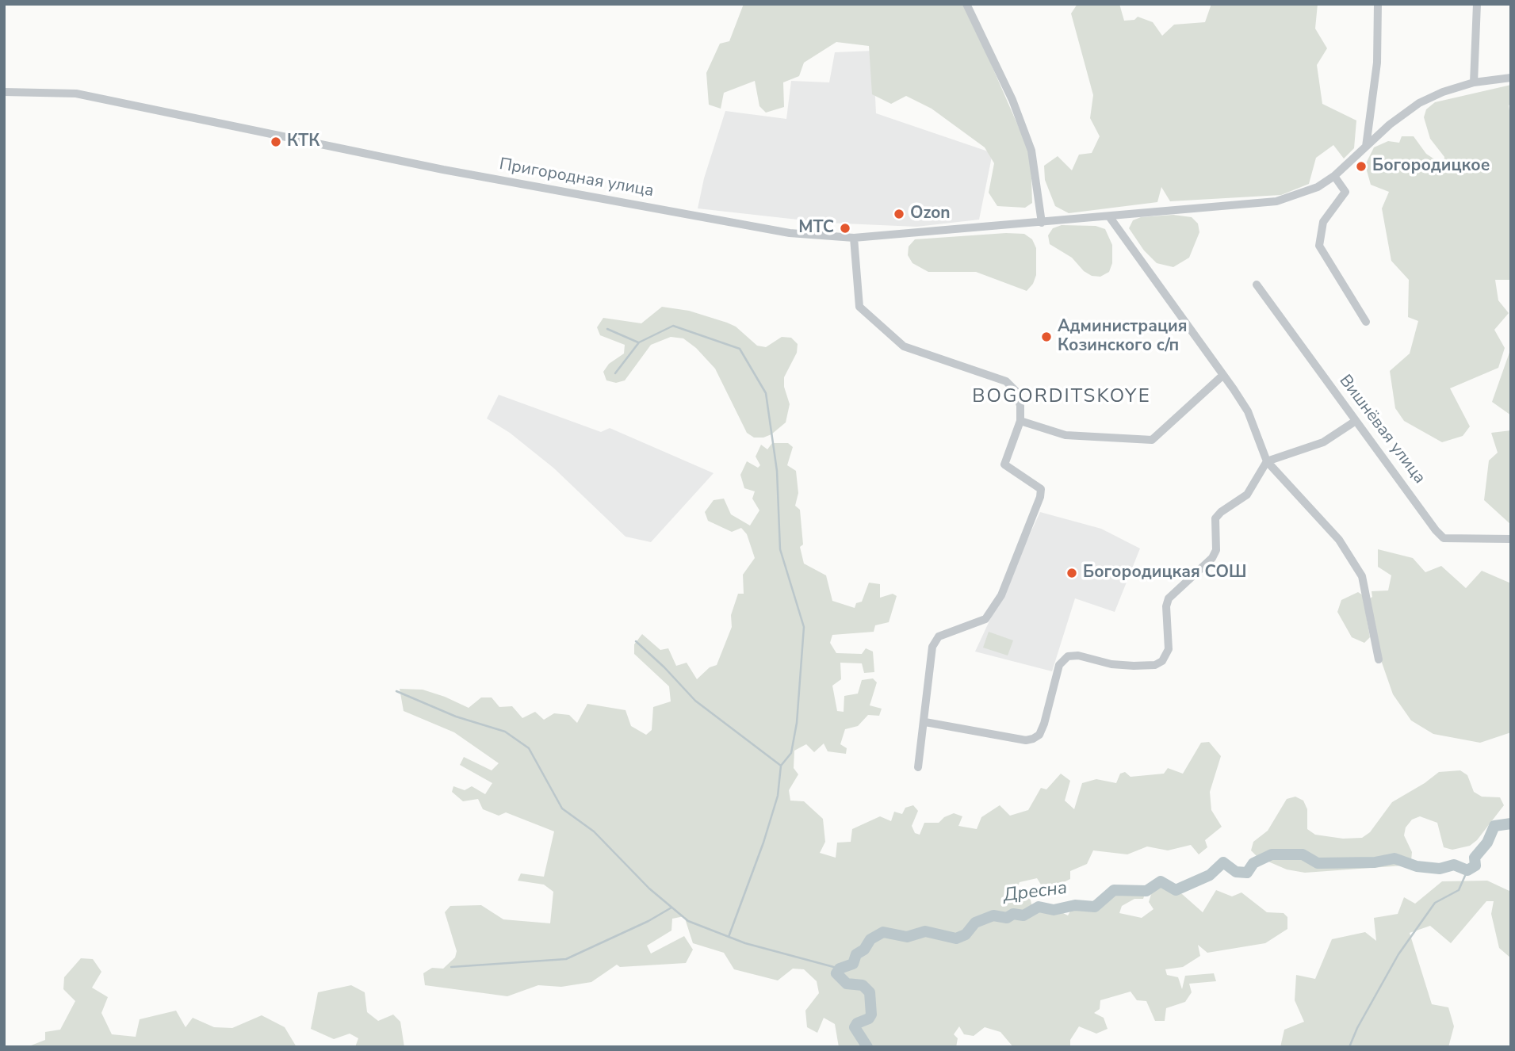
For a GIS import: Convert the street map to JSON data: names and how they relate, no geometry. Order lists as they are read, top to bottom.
{
  "streets": {
    "street": ["Пригородная улица", "Вишнёвая улица"]
  },
  "districts": ["BOGORDITSKOYE"],
  "water": ["Дресна"],
  "places": [
    "КТК",
    "Богородицкое",
    "Ozon",
    "МТС",
    "Администрация Козинского с/п",
    "Богородицкая СОШ"
  ]
}
